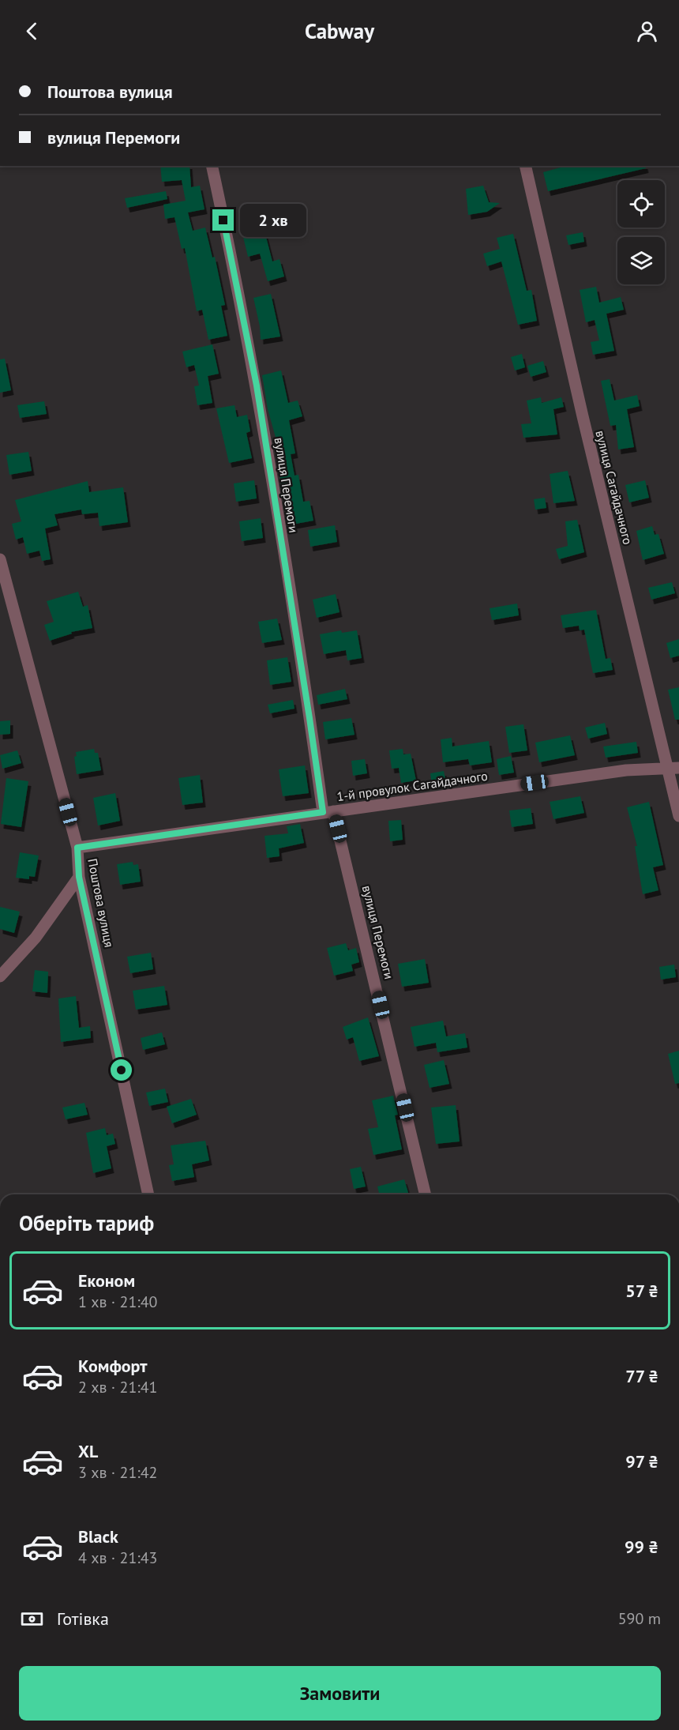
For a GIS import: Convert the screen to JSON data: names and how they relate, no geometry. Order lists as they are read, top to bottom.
{
  "streets": {
    "street": [
      "вулиця Перемоги",
      "вулиця Сагайдачного",
      "1-й провулок Сагайдачного",
      "Поштова вулиця"
    ]
  },
  "crossings": [
    ["вулиця Перемоги", "1-й провулок Сагайдачного"],
    ["вулиця Сагайдачного", "1-й провулок Сагайдачного"],
    ["1-й провулок Сагайдачного", "Поштова вулиця"]
  ],
  "page": {
    "header": "Cabway",
    "banner": ["Поштова вулиця", "вулиця Перемоги"],
    "bubble": "2 хв",
    "heading": "Оберіть тариф",
    "list": [
      {
        "name": "Економ",
        "note": "1 хв · 21:40",
        "value": "57 ₴"
      },
      {
        "name": "Комфорт",
        "note": "2 хв · 21:41",
        "value": "77 ₴"
      },
      {
        "name": "XL",
        "note": "3 хв · 21:42",
        "value": "97 ₴"
      },
      {
        "name": "Black",
        "note": "4 хв · 21:43",
        "value": "99 ₴"
      }
    ],
    "pay": ["Готівка", "590 m"],
    "buttons": "Замовити"
  }
}
